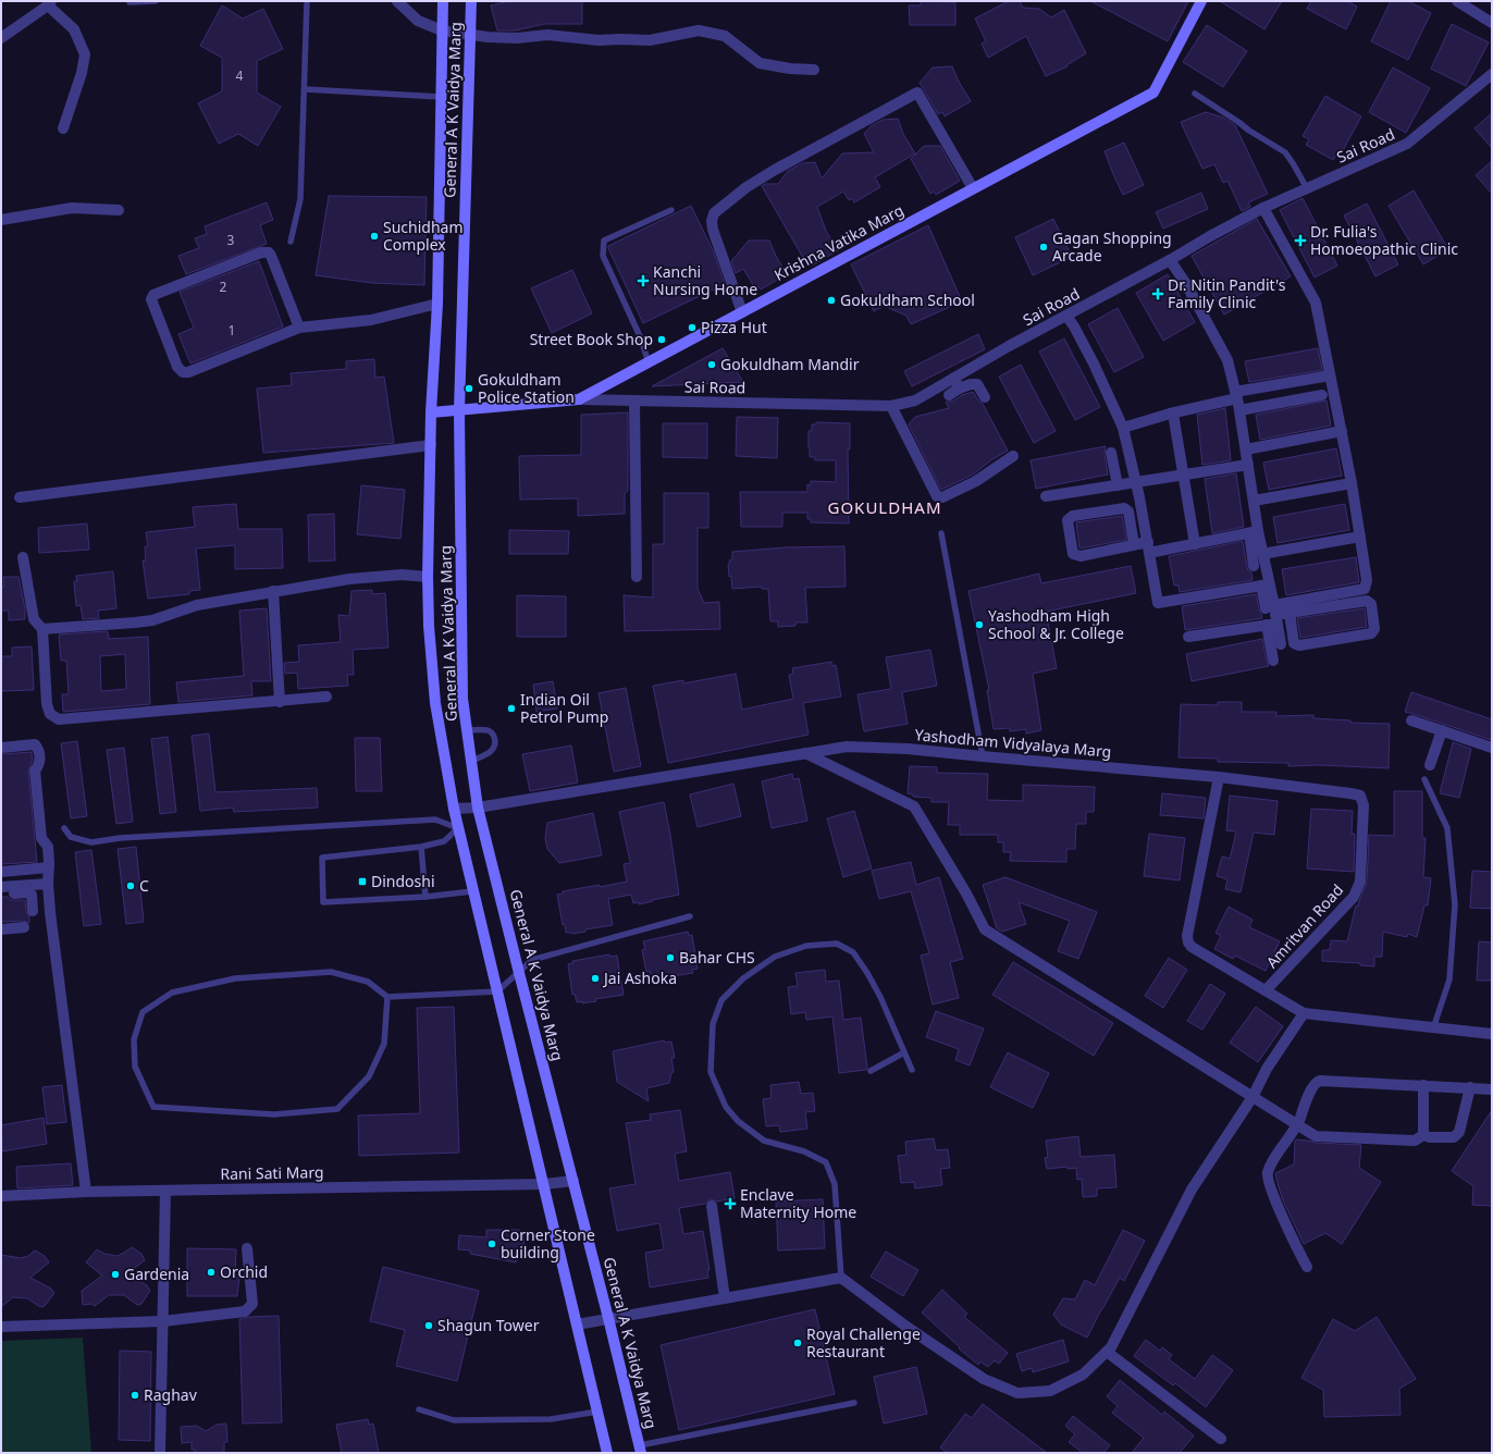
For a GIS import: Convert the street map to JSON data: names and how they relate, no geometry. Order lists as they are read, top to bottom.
{
  "streets": {
    "main road": ["General A K Vaidya Marg", "Krishna Vatika Marg"],
    "street": [
      "Sai Road",
      "Yashodham Vidyalaya Marg",
      "Amritvan Road",
      "Rani Sati Marg"
    ]
  },
  "crossings": [
    ["General A K Vaidya Marg", "Krishna Vatika Marg"],
    ["General A K Vaidya Marg", "Yashodham Vidyalaya Marg"],
    ["General A K Vaidya Marg", "Rani Sati Marg"],
    ["Sai Road", "Krishna Vatika Marg"],
    ["Yashodham Vidyalaya Marg", "Amritvan Road"]
  ],
  "districts": ["GOKULDHAM"],
  "places": {
    "other": [
      "Suchidham Complex",
      "Gagan Shopping Arcade",
      "Gokuldham School",
      "Pizza Hut",
      "Street Book Shop",
      "Gokuldham Mandir",
      "Gokuldham Police Station",
      "Yashodham High School & Jr. College",
      "Indian Oil Petrol Pump",
      "C",
      "Bahar CHS",
      "Jai Ashoka",
      "Corner Stone building",
      "Orchid",
      "Gardenia",
      "Shagun Tower",
      "Royal Challenge Restaurant",
      "Raghav"
    ],
    "health": [
      "Dr. Fulia's Homoeopathic Clinic",
      "Kanchi Nursing Home",
      "Dr. Nitin Pandit's Family Clinic",
      "Enclave Maternity Home"
    ],
    "transit": ["Dindoshi"]
  },
  "house_numbers": [
    "4",
    "3",
    "2",
    "1"
  ]
}
